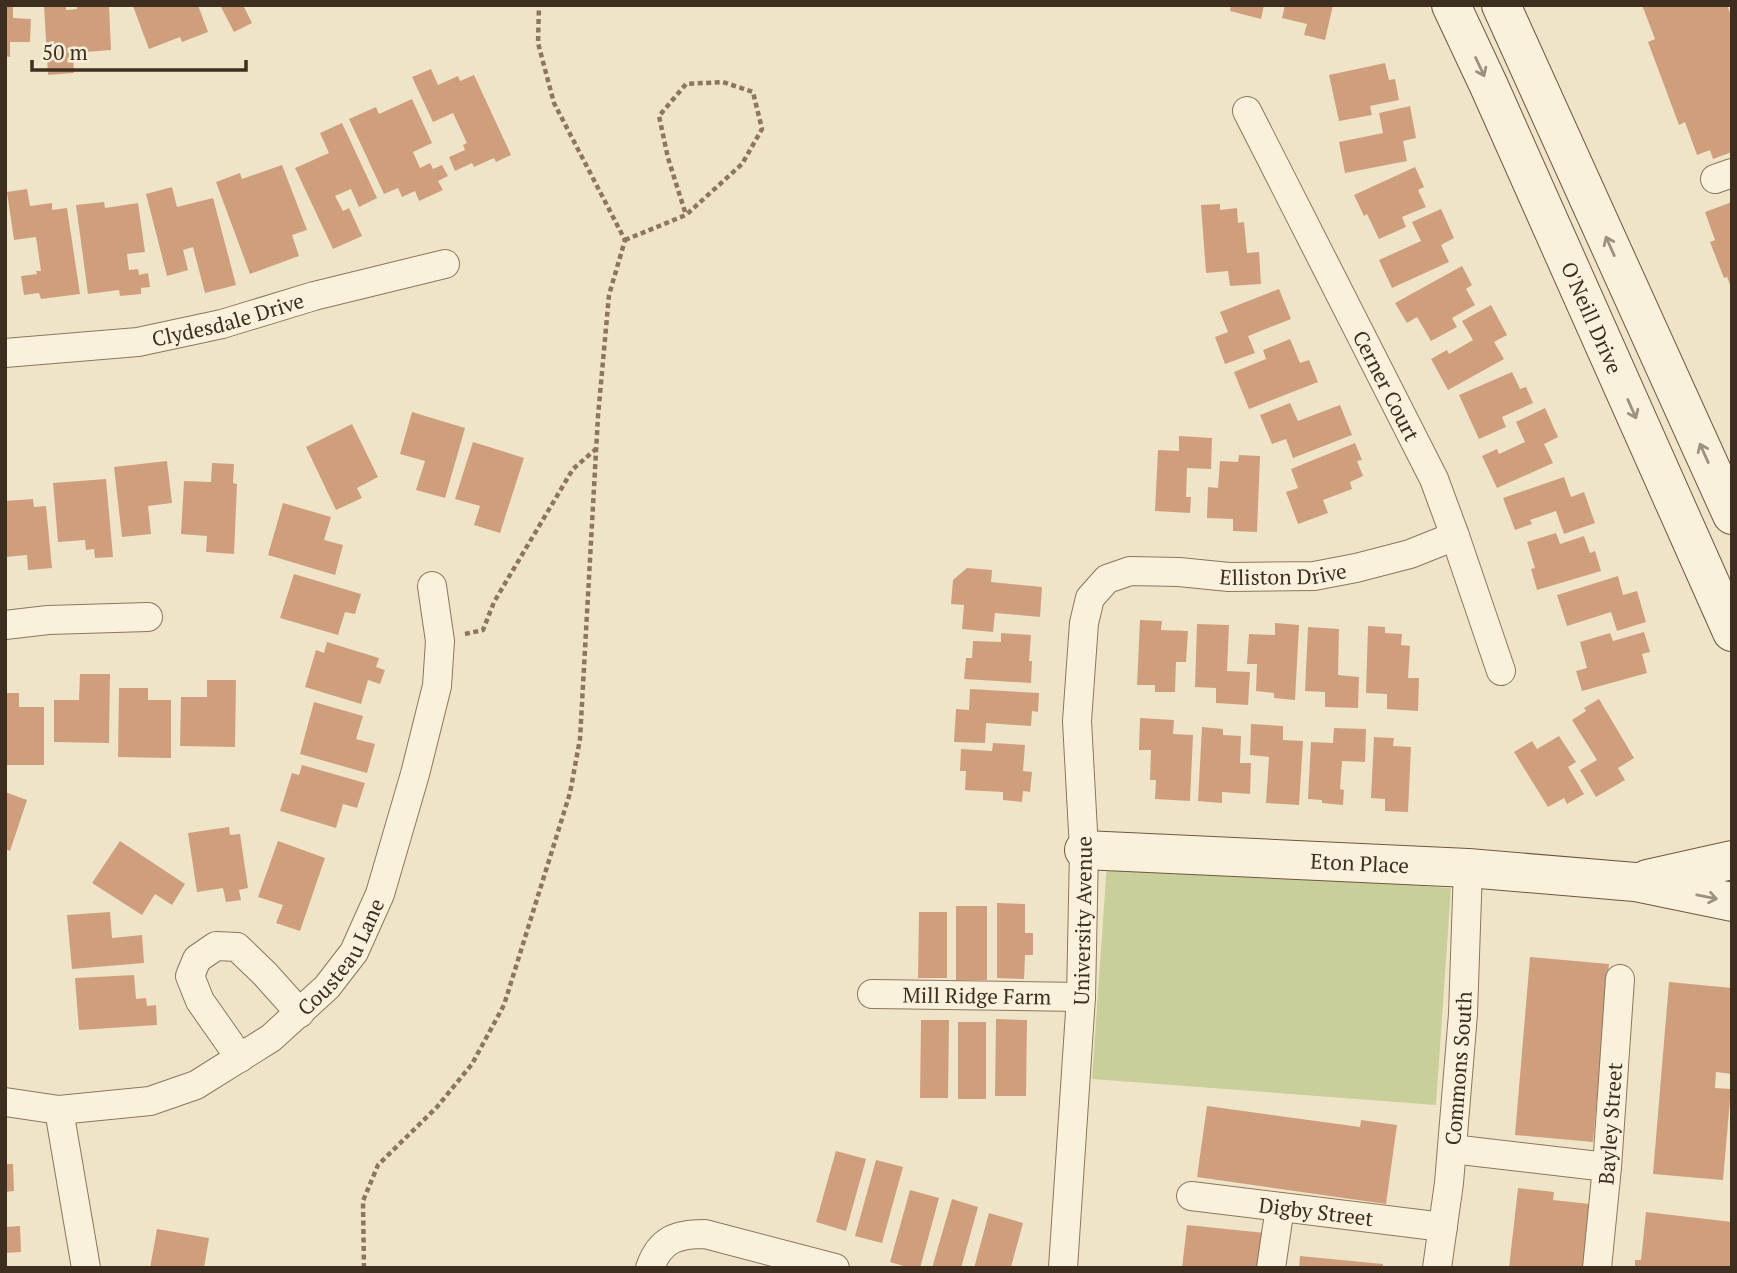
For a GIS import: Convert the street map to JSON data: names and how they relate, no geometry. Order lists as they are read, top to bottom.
{
  "streets": {
    "main road": ["O'Neill Drive", "Eton Place"],
    "street": [
      "Clydesdale Drive",
      "Cerner Court",
      "Elliston Drive",
      "University Avenue",
      "Cousteau Lane",
      "Mill Ridge Farm",
      "Commons South",
      "Bayley Street",
      "Digby Street"
    ]
  },
  "crossings": [
    ["Cerner Court", "Elliston Drive"],
    ["Elliston Drive", "University Avenue"],
    ["Eton Place", "University Avenue"],
    ["Eton Place", "Commons South"],
    ["University Avenue", "Mill Ridge Farm"],
    ["Commons South", "Digby Street"]
  ],
  "scale_bar": "50 m"
}
